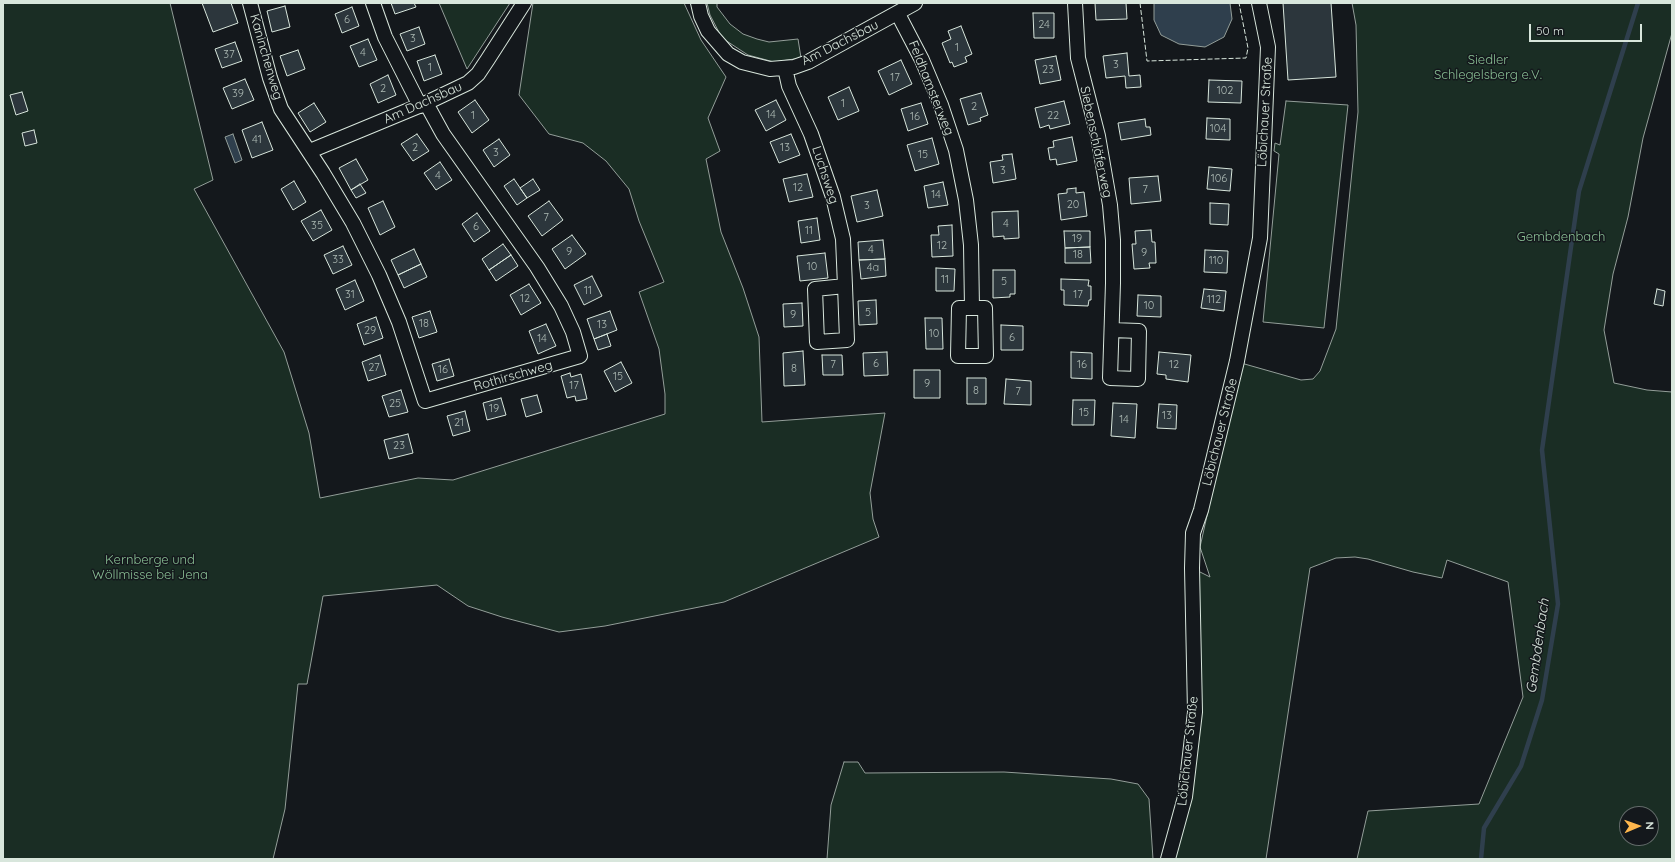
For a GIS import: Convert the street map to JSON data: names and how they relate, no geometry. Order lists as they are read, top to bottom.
{
  "streets": {
    "street": [
      "Am Dachsbau",
      "Kaninchenweg",
      "Feldhamsterweg",
      "Löbichauer Straße",
      "Siebenschläferweg",
      "Luchsweg",
      "Rothirschweg"
    ]
  },
  "crossings": [
    ["Am Dachsbau", "Kaninchenweg"],
    ["Am Dachsbau", "Feldhamsterweg"],
    ["Am Dachsbau", "Luchsweg"],
    ["Am Dachsbau", "Rothirschweg"],
    ["Kaninchenweg", "Rothirschweg"]
  ],
  "water": ["Gembdenbach"],
  "parks": ["Siedler Schlegelsberg e.V.", "Gembdenbach", "Kernberge und Wöllmisse bei Jena"],
  "house_numbers": [
    "6",
    "24",
    "3",
    "1",
    "4",
    "37",
    "3",
    "1",
    "23",
    "17",
    "2",
    "102",
    "39",
    "1",
    "2",
    "14",
    "1",
    "22",
    "16",
    "104",
    "41",
    "2",
    "13",
    "3",
    "15",
    "3",
    "4",
    "106",
    "12",
    "7",
    "14",
    "20",
    "3",
    "7",
    "4",
    "35",
    "6",
    "11",
    "19",
    "12",
    "4",
    "9",
    "9",
    "18",
    "33",
    "110",
    "10",
    "4a",
    "11",
    "5",
    "11",
    "31",
    "17",
    "12",
    "112",
    "10",
    "5",
    "9",
    "18",
    "13",
    "29",
    "10",
    "6",
    "14",
    "6",
    "7",
    "16",
    "12",
    "27",
    "8",
    "16",
    "15",
    "9",
    "17",
    "8",
    "7",
    "25",
    "19",
    "15",
    "13",
    "14",
    "21",
    "23"
  ],
  "scale_bar": "50 m",
  "north": "right"
}
